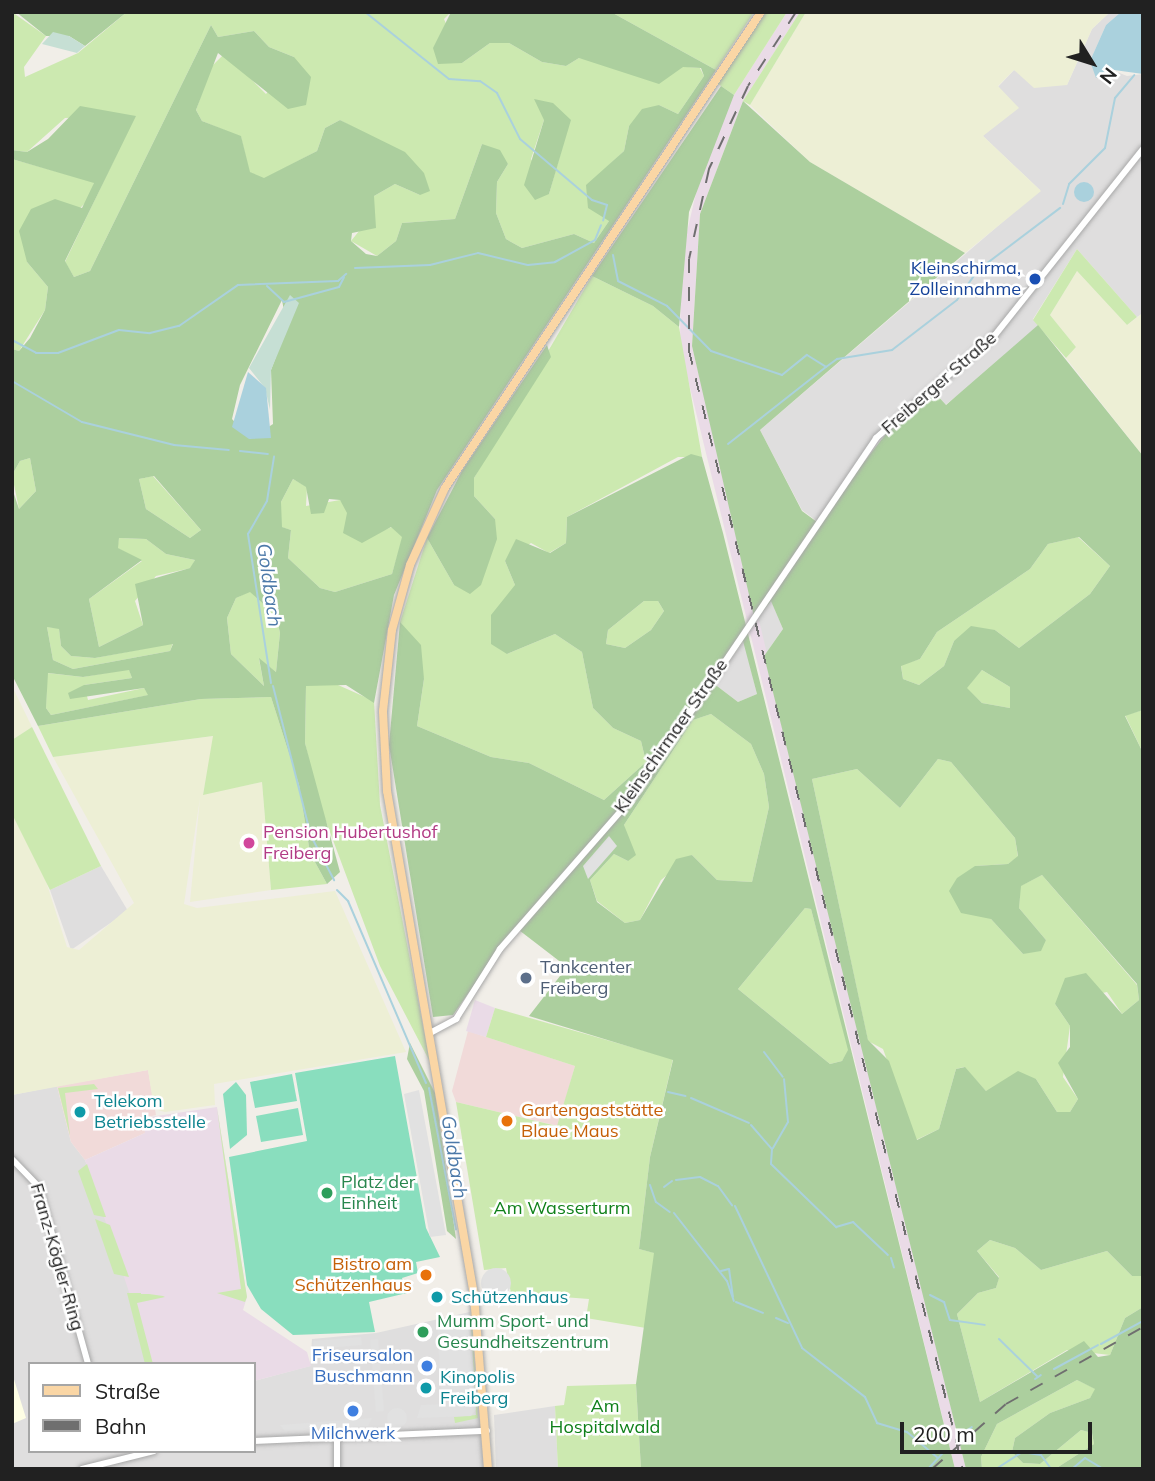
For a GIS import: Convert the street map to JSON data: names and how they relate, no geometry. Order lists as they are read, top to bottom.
{
  "streets": {
    "street": ["Freiberger Straße", "Kleinschirmaer Straße", "Franz-Kögler-Ring"]
  },
  "crossings": [
    ["Freiberger Straße", "Kleinschirmaer Straße"]
  ],
  "water": ["Goldbach"],
  "parks": ["Am Wasserturm", "Am Hospitalwald"],
  "places": [
    "Kleinschirma, Zolleinnahme",
    "Pension Hubertushof Freiberg",
    "Tankcenter Freiberg",
    "Telekom Betriebsstelle",
    "Gartengaststätte Blaue Maus",
    "Platz der Einheit",
    "Bistro am Schützenhaus",
    "Schützenhaus",
    "Mumm Sport- und Gesundheitszentrum",
    "Friseursalon Buschmann",
    "Kinopolis Freiberg",
    "Milchwerk"
  ],
  "legend": ["Straße", "Bahn"],
  "scale_bar": "200 m",
  "north": "bottom right"
}
